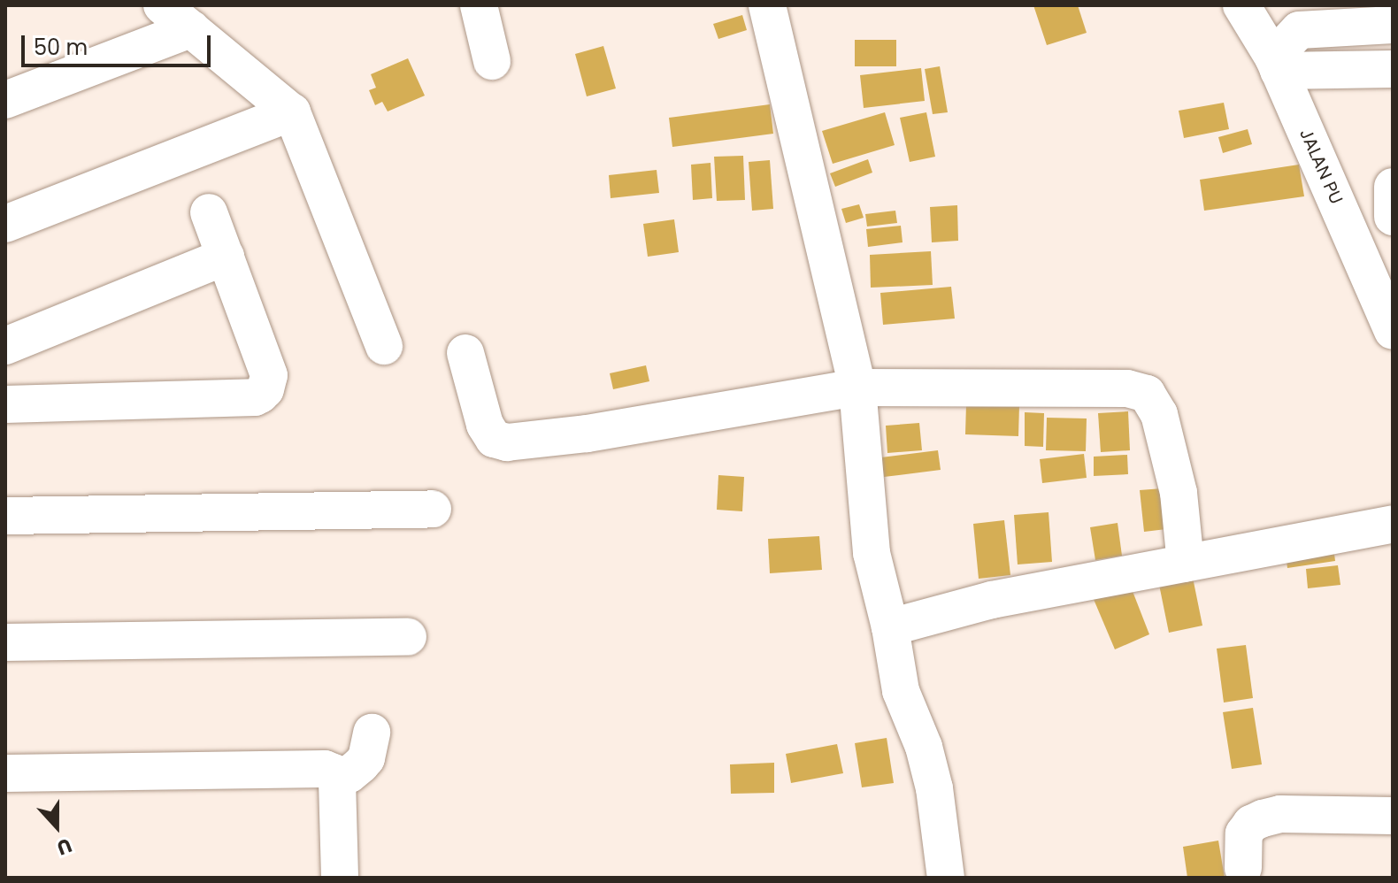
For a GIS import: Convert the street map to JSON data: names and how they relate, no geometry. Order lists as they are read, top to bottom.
{
  "streets": {
    "street": ["JALAN PU"]
  },
  "scale_bar": "50 m",
  "north": "bottom"
}
